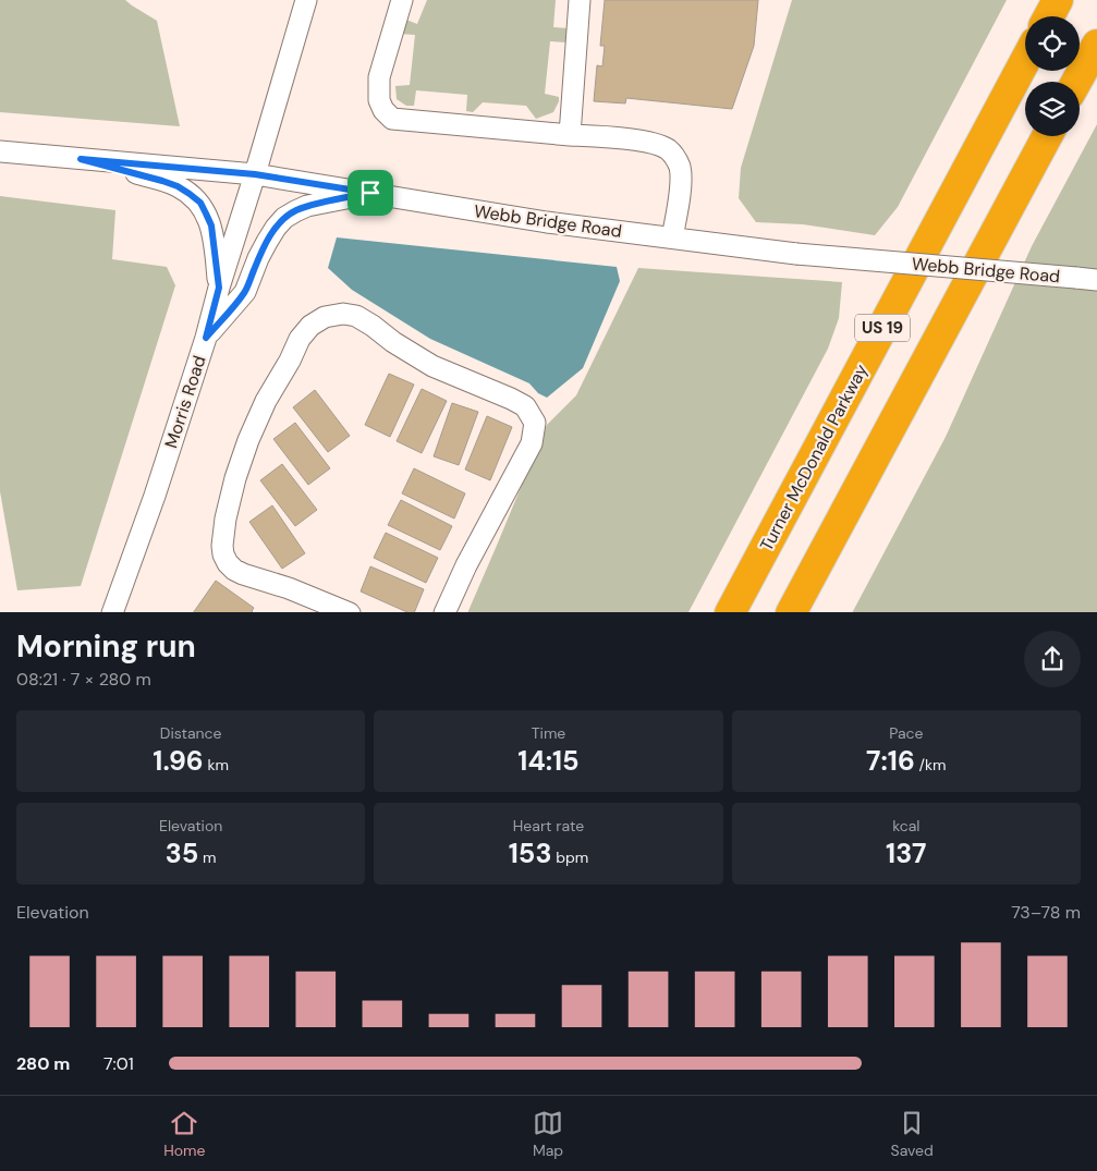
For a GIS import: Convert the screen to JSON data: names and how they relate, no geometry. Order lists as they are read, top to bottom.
{
  "streets": {
    "highway": ["US 19", "Turner McDonald Parkway"],
    "street": ["Webb Bridge Road", "Morris Road"]
  },
  "crossings": [
    ["Webb Bridge Road", "Morris Road"]
  ],
  "page": {
    "heading": ["Morning run", "08:21 · 7 × 280 m"],
    "stats": [
      ["Distance", "1.96 km"],
      ["Time", "14:15"],
      ["Pace", "7:16 /km"],
      ["Elevation", "35 m"],
      ["Heart rate", "153 bpm"],
      ["kcal", "137"]
    ],
    "chart": ["Elevation", "73–78 m"],
    "list": [
      {
        "name": "280 m",
        "note": "7:01"
      }
    ],
    "tabs": ["Home", "Map", "Saved"]
  }
}
